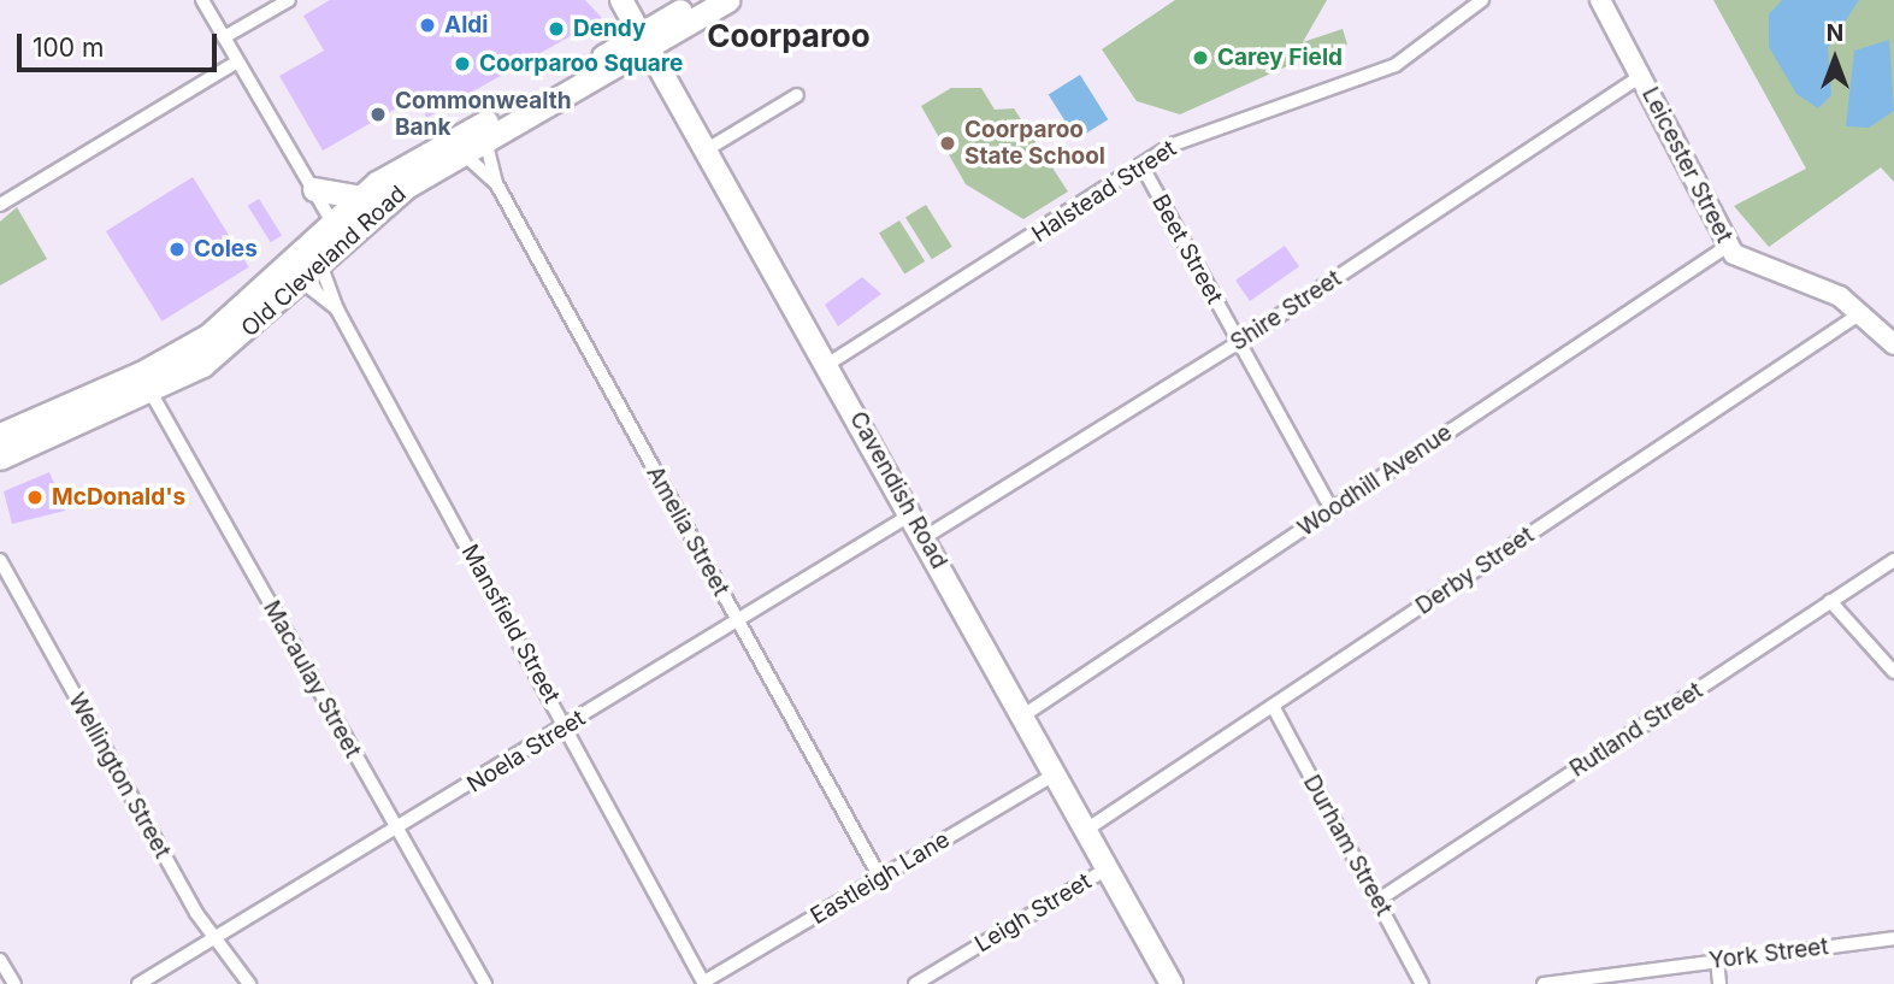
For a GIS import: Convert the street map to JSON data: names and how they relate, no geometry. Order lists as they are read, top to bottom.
{
  "streets": {
    "highway": ["Old Cleveland Road"],
    "main road": ["Cavendish Road"],
    "street": [
      "Leicester Street",
      "Halstead Street",
      "Beet Street",
      "Shire Street",
      "Woodhill Avenue",
      "Amelia Street",
      "Derby Street",
      "Mansfield Street",
      "Macaulay Street",
      "Rutland Street",
      "Noela Street",
      "Wellington Street",
      "Durham Street",
      "Eastleigh Lane",
      "Leigh Street",
      "York Street"
    ]
  },
  "crossings": [
    ["Leicester Street", "Shire Street"],
    ["Leicester Street", "Woodhill Avenue"],
    ["Leicester Street", "Derby Street"],
    ["Halstead Street", "Beet Street"],
    ["Halstead Street", "Cavendish Road"],
    ["Beet Street", "Shire Street"],
    ["Beet Street", "Woodhill Avenue"],
    ["Old Cleveland Road", "Cavendish Road"],
    ["Old Cleveland Road", "Amelia Street"],
    ["Old Cleveland Road", "Mansfield Street"],
    ["Old Cleveland Road", "Macaulay Street"],
    ["Shire Street", "Cavendish Road"],
    ["Woodhill Avenue", "Cavendish Road"],
    ["Cavendish Road", "Derby Street"],
    ["Cavendish Road", "Noela Street"],
    ["Cavendish Road", "Eastleigh Lane"],
    ["Cavendish Road", "Leigh Street"],
    ["Amelia Street", "Noela Street"],
    ["Amelia Street", "Eastleigh Lane"],
    ["Derby Street", "Durham Street"],
    ["Mansfield Street", "Noela Street"],
    ["Mansfield Street", "Eastleigh Lane"],
    ["Macaulay Street", "Noela Street"],
    ["Rutland Street", "Durham Street"],
    ["Noela Street", "Wellington Street"]
  ],
  "districts": ["Coorparoo"],
  "places": [
    "Aldi",
    "Dendy",
    "Carey Field",
    "Coorparoo Square",
    "Commonwealth Bank",
    "Coorparoo State School",
    "Coles",
    "McDonald's"
  ],
  "scale_bar": "100 m",
  "north": "top"
}
